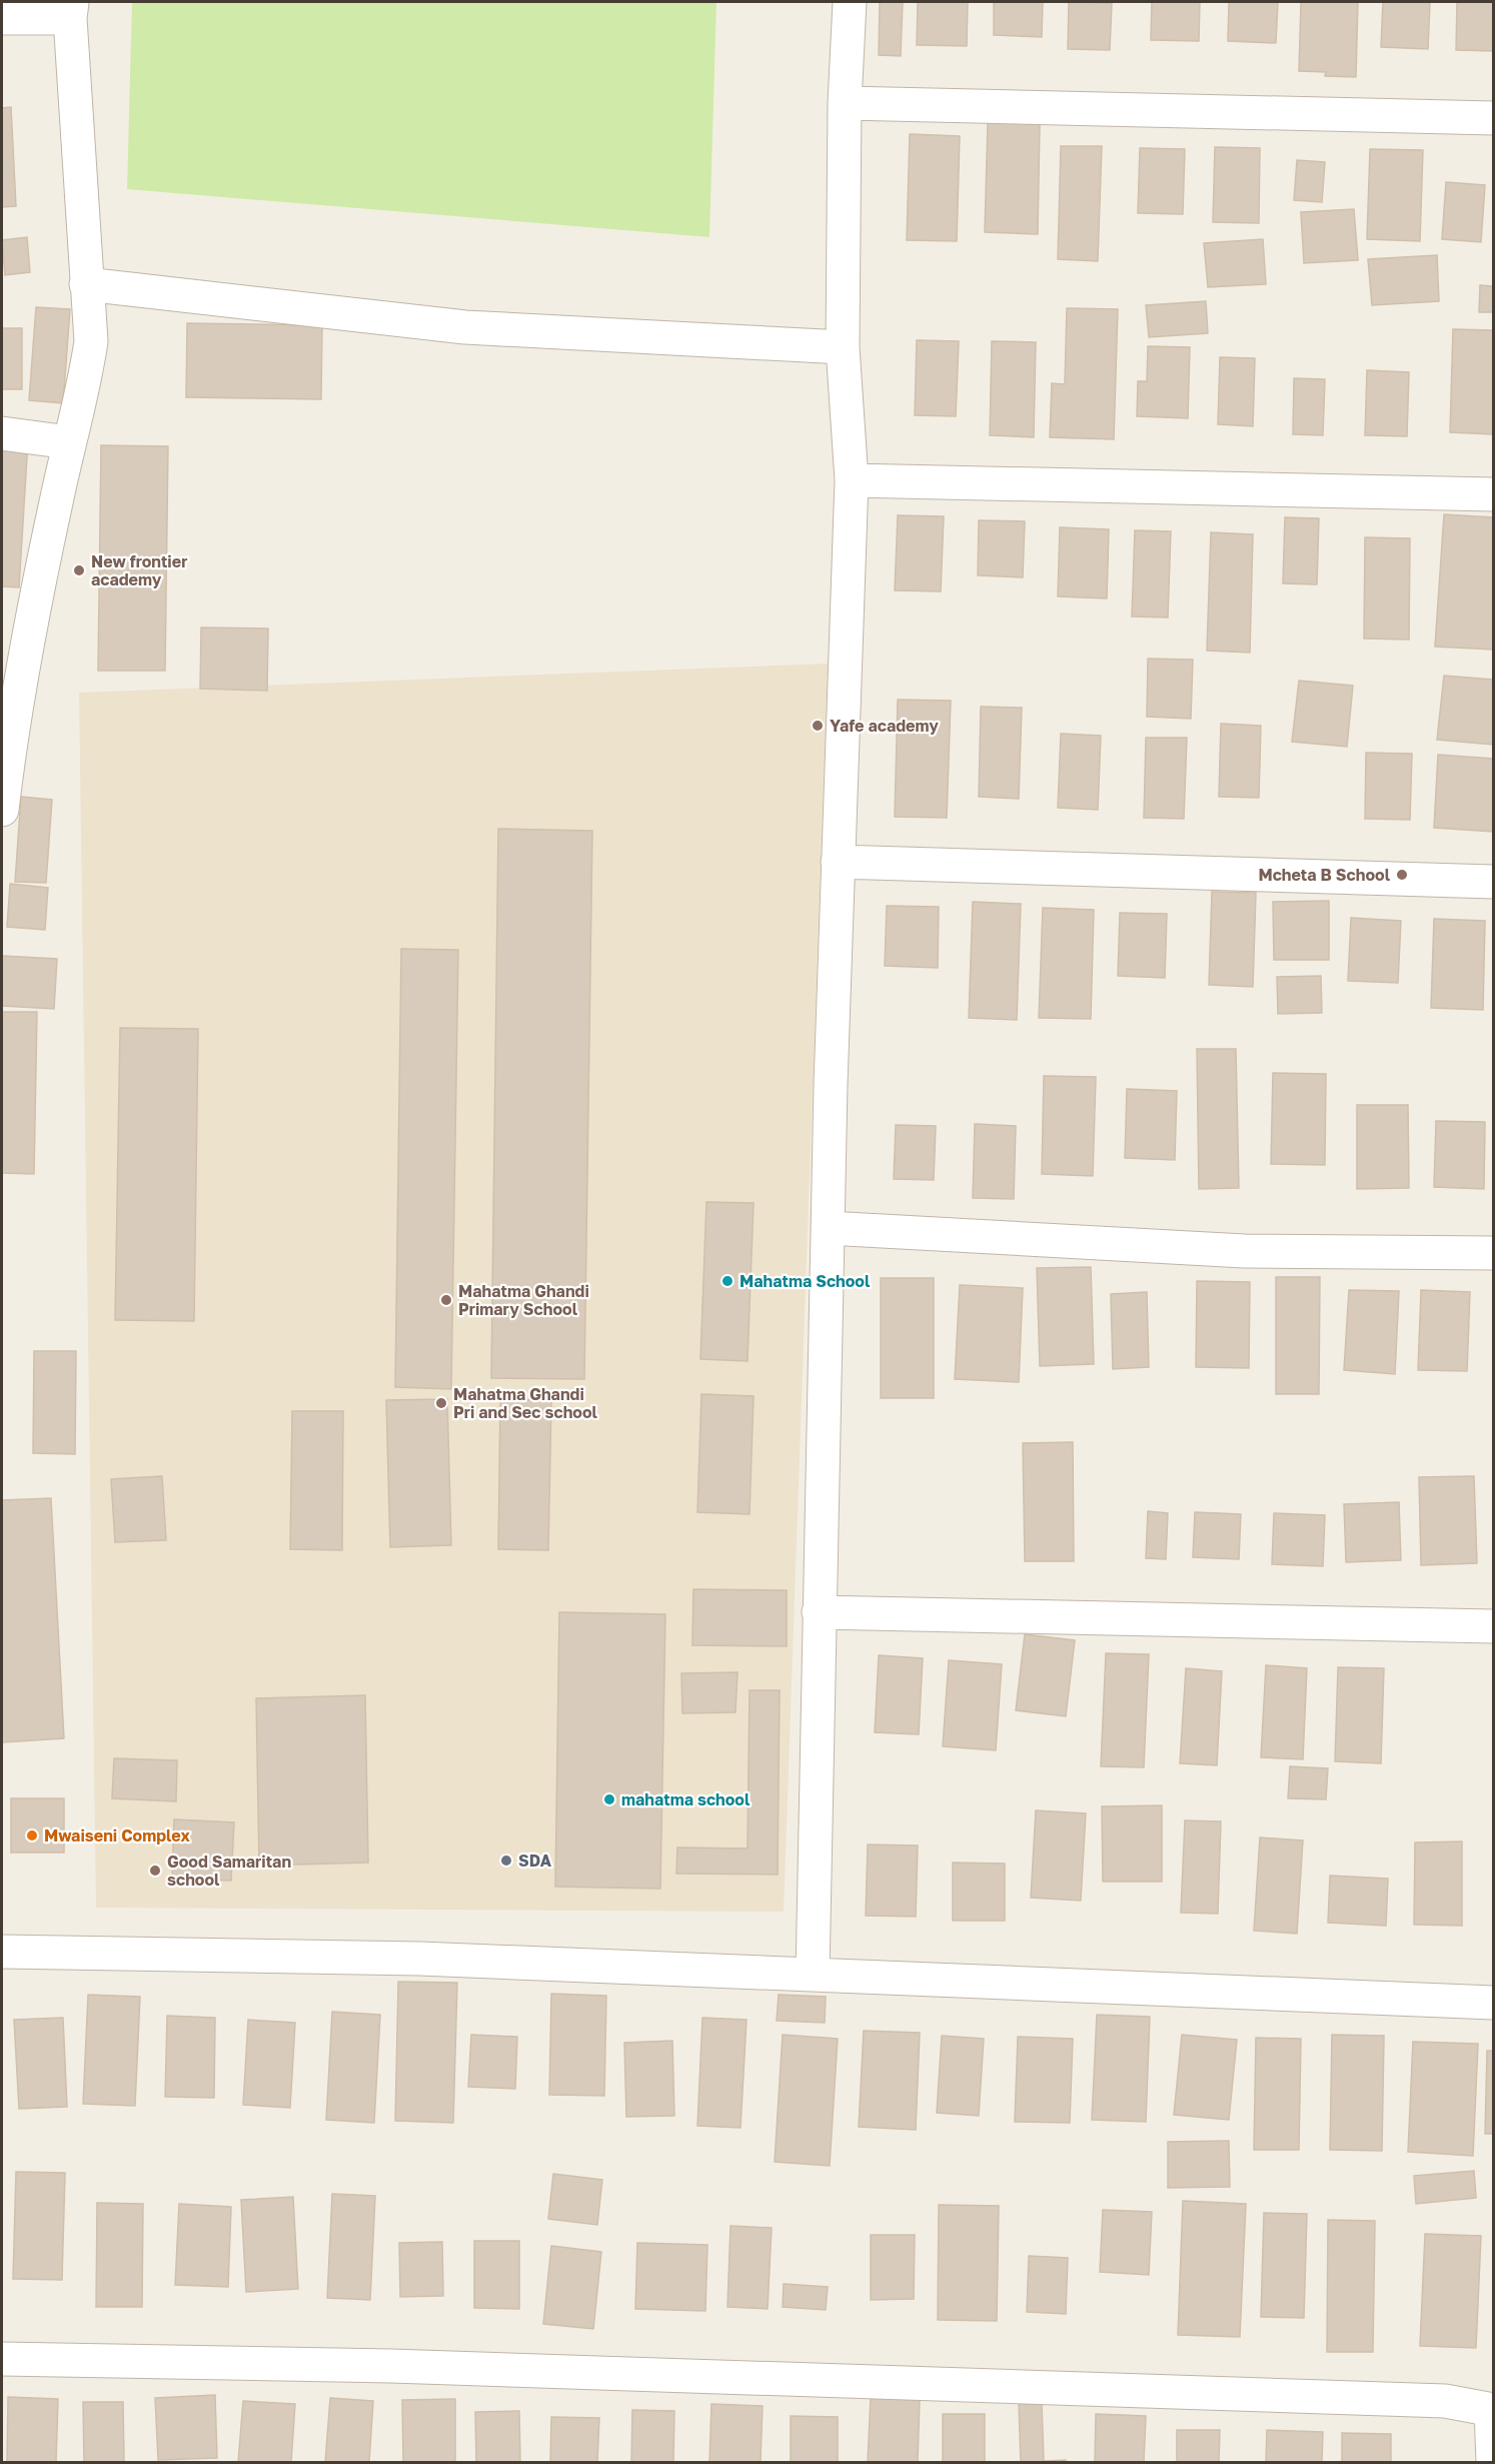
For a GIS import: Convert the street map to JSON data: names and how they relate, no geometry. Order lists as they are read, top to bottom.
{
  "places": [
    "New frontier academy",
    "Yafe academy",
    "Mcheta B School",
    "Mahatma School",
    "Mahatma Ghandi Primary School",
    "Mahatma Ghandi Pri and Sec school",
    "mahatma school",
    "Mwaiseni Complex",
    "SDA",
    "Good Samaritan school"
  ]
}
